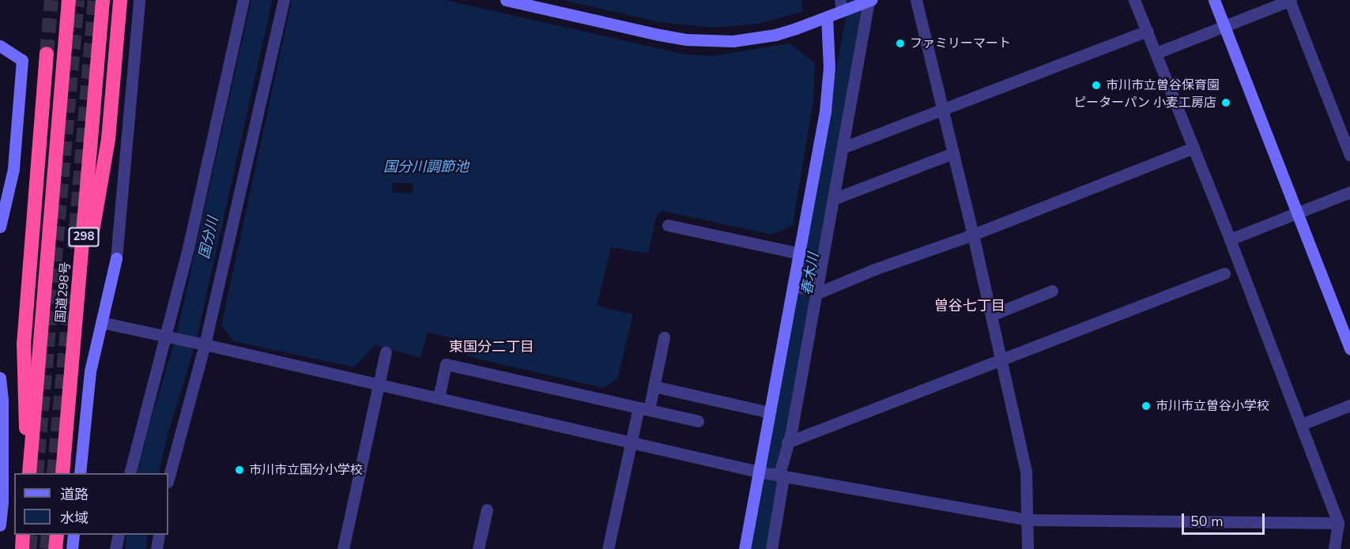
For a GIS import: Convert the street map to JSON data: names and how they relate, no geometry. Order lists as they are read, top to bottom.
{
  "streets": {
    "highway": ["298", "国道298号"]
  },
  "districts": ["曽谷七丁目", "東国分二丁目"],
  "water": ["国分川調節池", "国分川", "春木川"],
  "places": [
    "ファミリーマート",
    "市川市立曽谷保育園",
    "ピーターパン 小麦工房店",
    "市川市立曽谷小学校",
    "市川市立国分小学校"
  ],
  "legend": ["道路", "水域"],
  "scale_bar": "50 m"
}
